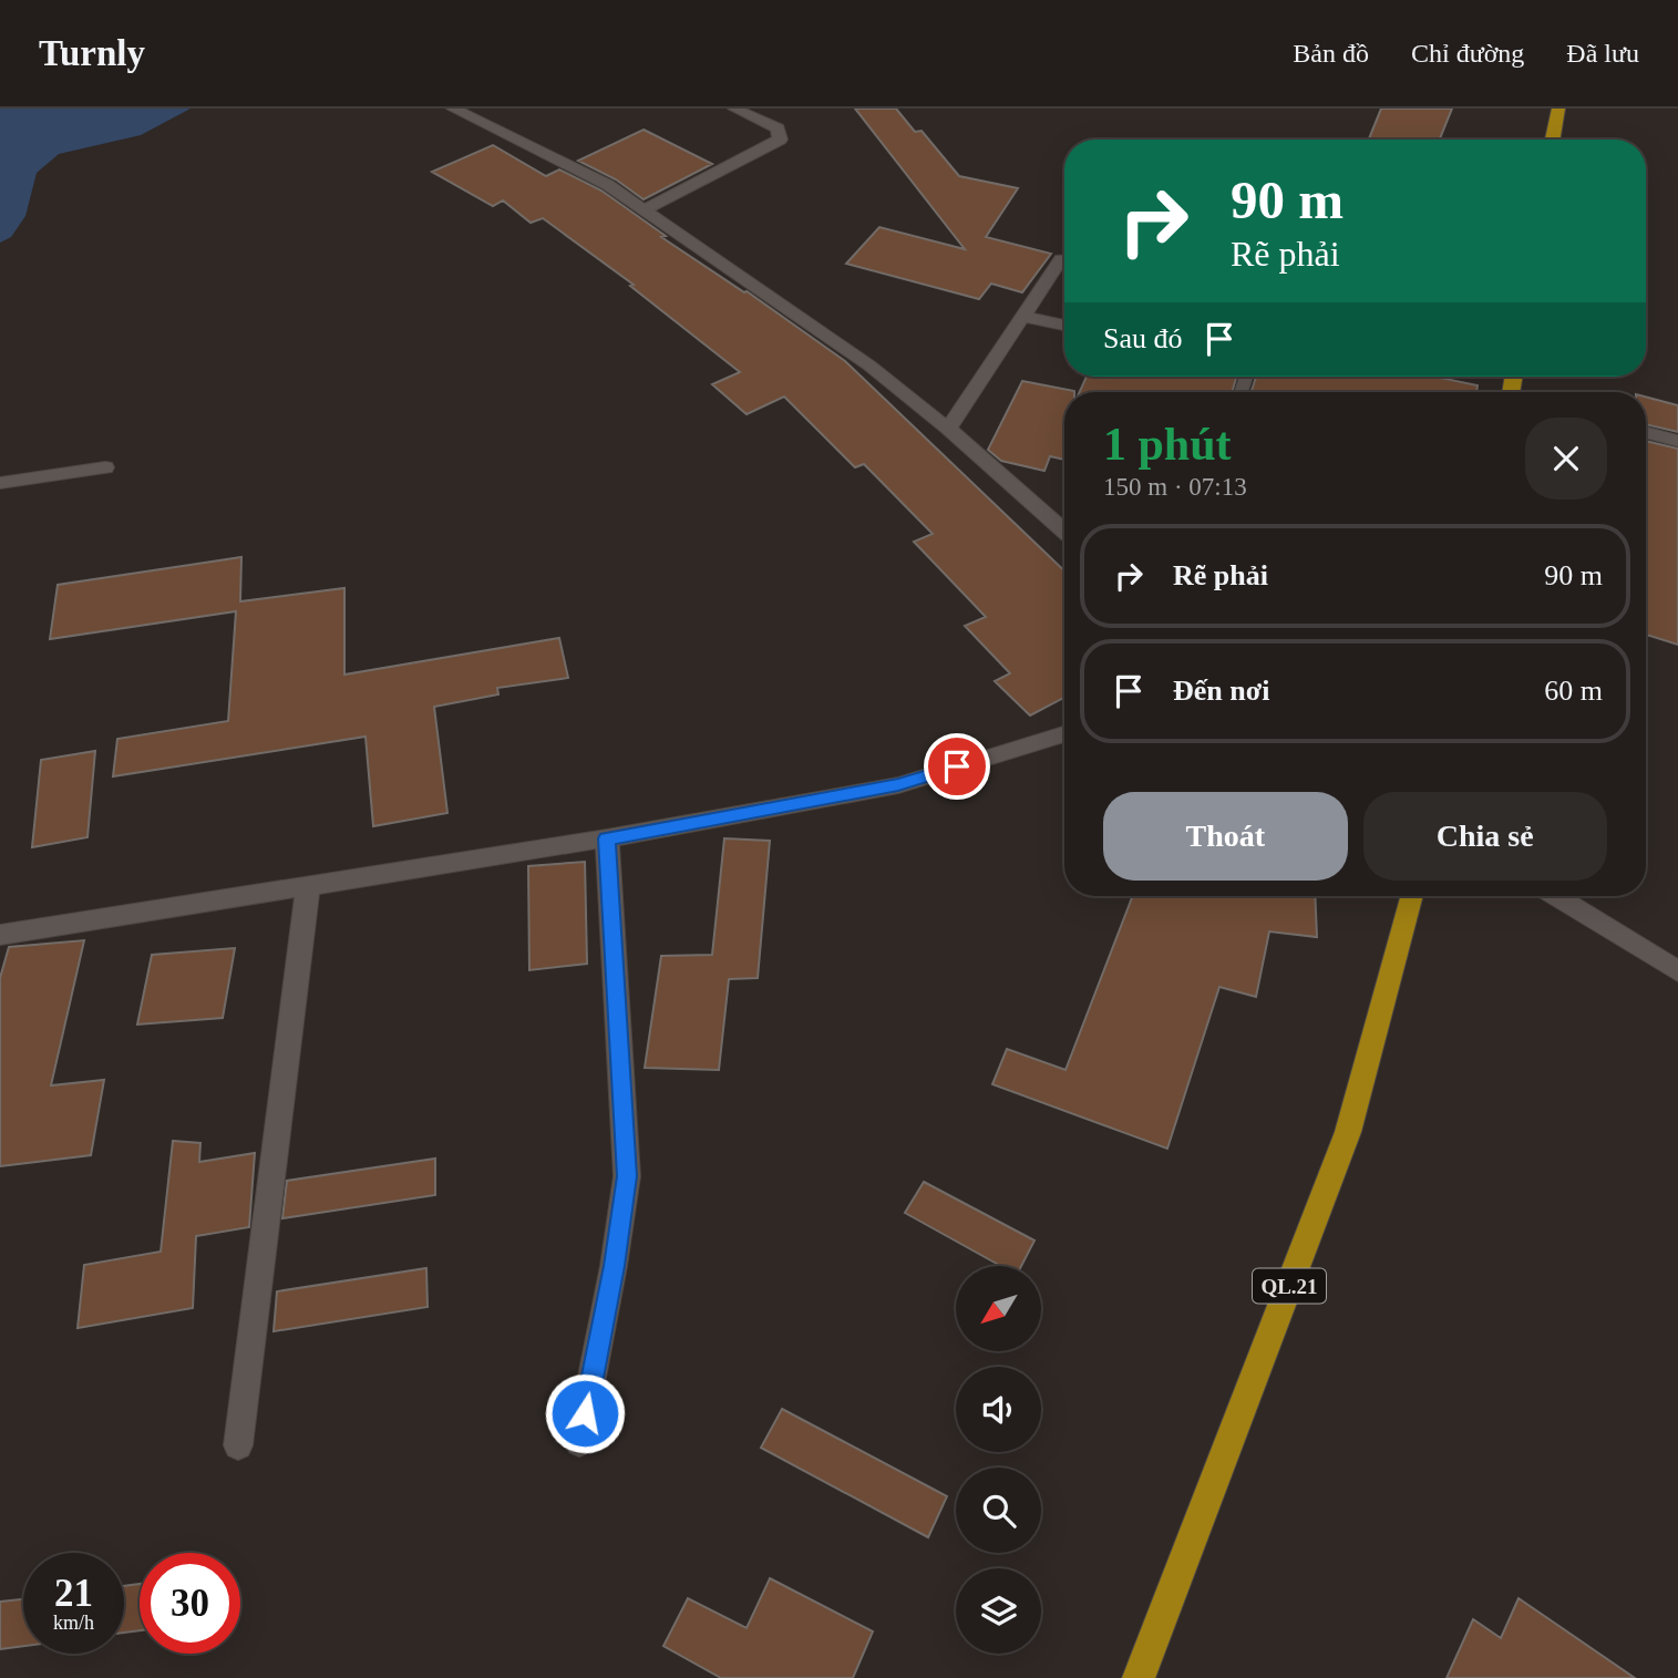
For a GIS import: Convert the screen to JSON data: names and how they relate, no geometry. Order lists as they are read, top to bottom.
{
  "streets": {
    "highway": ["QL.21"]
  },
  "north": "bottom left",
  "page": {
    "header": "Turnly",
    "nav": ["Bản đồ", "Chỉ đường", "Đã lưu"],
    "turn": ["90 m", "Rẽ phải"],
    "then": "Sau đó",
    "heading": ["1 phút", "150 m · 07:13"],
    "list": [
      {
        "name": "Rẽ phải",
        "value": "90 m"
      },
      {
        "name": "Đến nơi",
        "value": "60 m"
      }
    ],
    "buttons": ["Thoát", "Chia sẻ"],
    "speed": "21 km/h",
    "limit": "30"
  }
}
